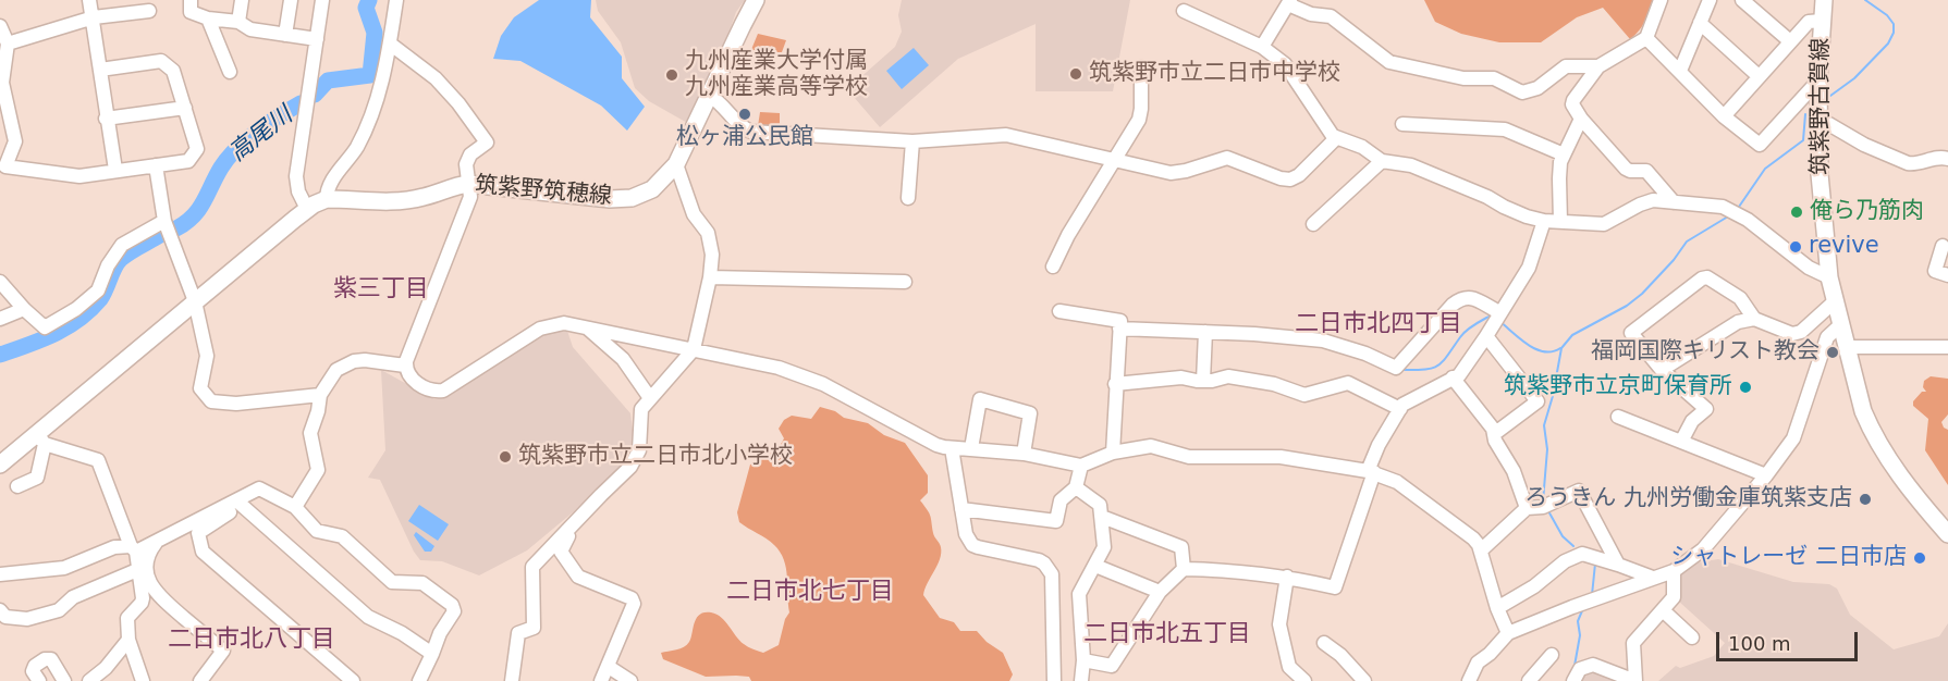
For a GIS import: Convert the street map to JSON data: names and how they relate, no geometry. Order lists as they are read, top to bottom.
{
  "streets": {
    "main road": ["筑紫野古賀線", "筑紫野筑穂線"]
  },
  "districts": [
    "紫三丁目",
    "二日市北四丁目",
    "二日市北七丁目",
    "二日市北五丁目",
    "二日市北八丁目"
  ],
  "water": ["高尾川"],
  "places": [
    "筑紫野市立二日市中学校",
    "九州産業大学付属 九州産業高等学校",
    "松ヶ浦公民館",
    "俺ら乃筋肉",
    "revive",
    "福岡国際キリスト教会",
    "筑紫野市立京町保育所",
    "筑紫野市立二日市北小学校",
    "ろうきん 九州労働金庫筑紫支店",
    "シャトレーゼ 二日市店"
  ],
  "scale_bar": "100 m"
}
